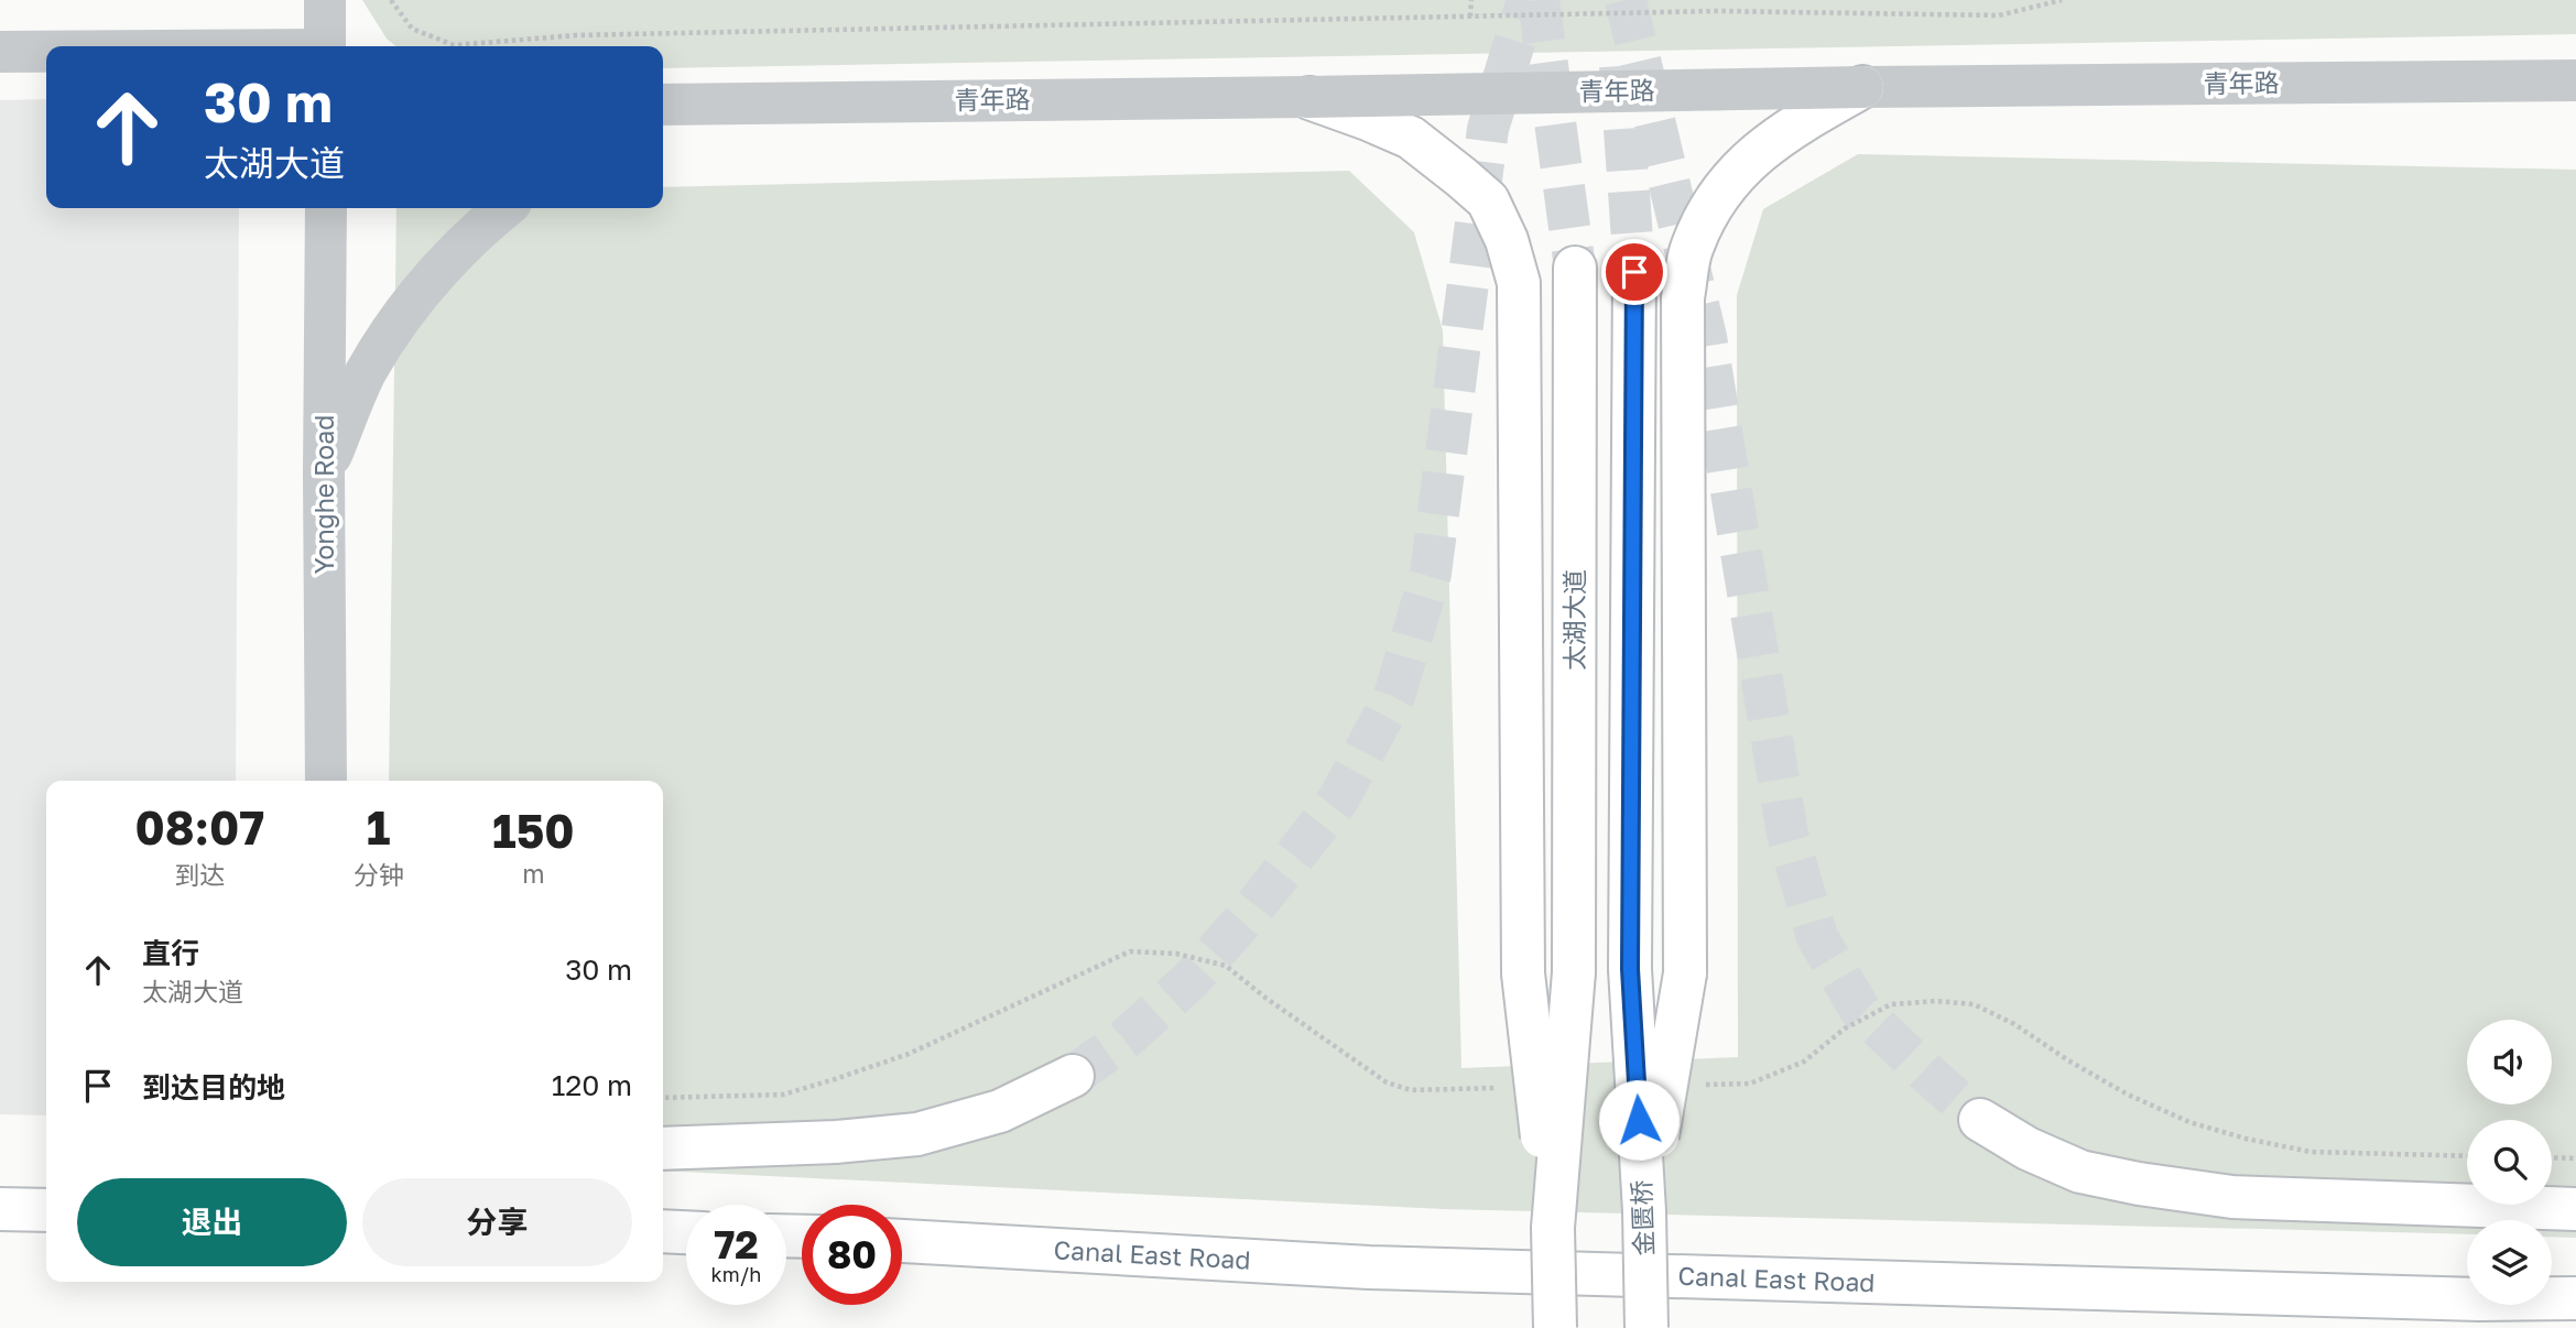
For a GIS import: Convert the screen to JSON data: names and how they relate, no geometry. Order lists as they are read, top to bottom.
{
  "streets": {
    "main road": ["太湖大道", "金匮桥", "Canal East Road"],
    "street": ["青年路", "Yonghe Road"]
  },
  "page": {
    "turn": ["30 m", "太湖大道"],
    "eta": [
      "08:07",
      "到达",
      "1",
      "分钟",
      "150",
      "m"
    ],
    "list": [
      {
        "name": "直行",
        "note": "太湖大道",
        "value": "30 m"
      },
      {
        "name": "到达目的地",
        "value": "120 m"
      }
    ],
    "buttons": ["退出", "分享"],
    "speed": "72 km/h",
    "limit": "80"
  }
}
